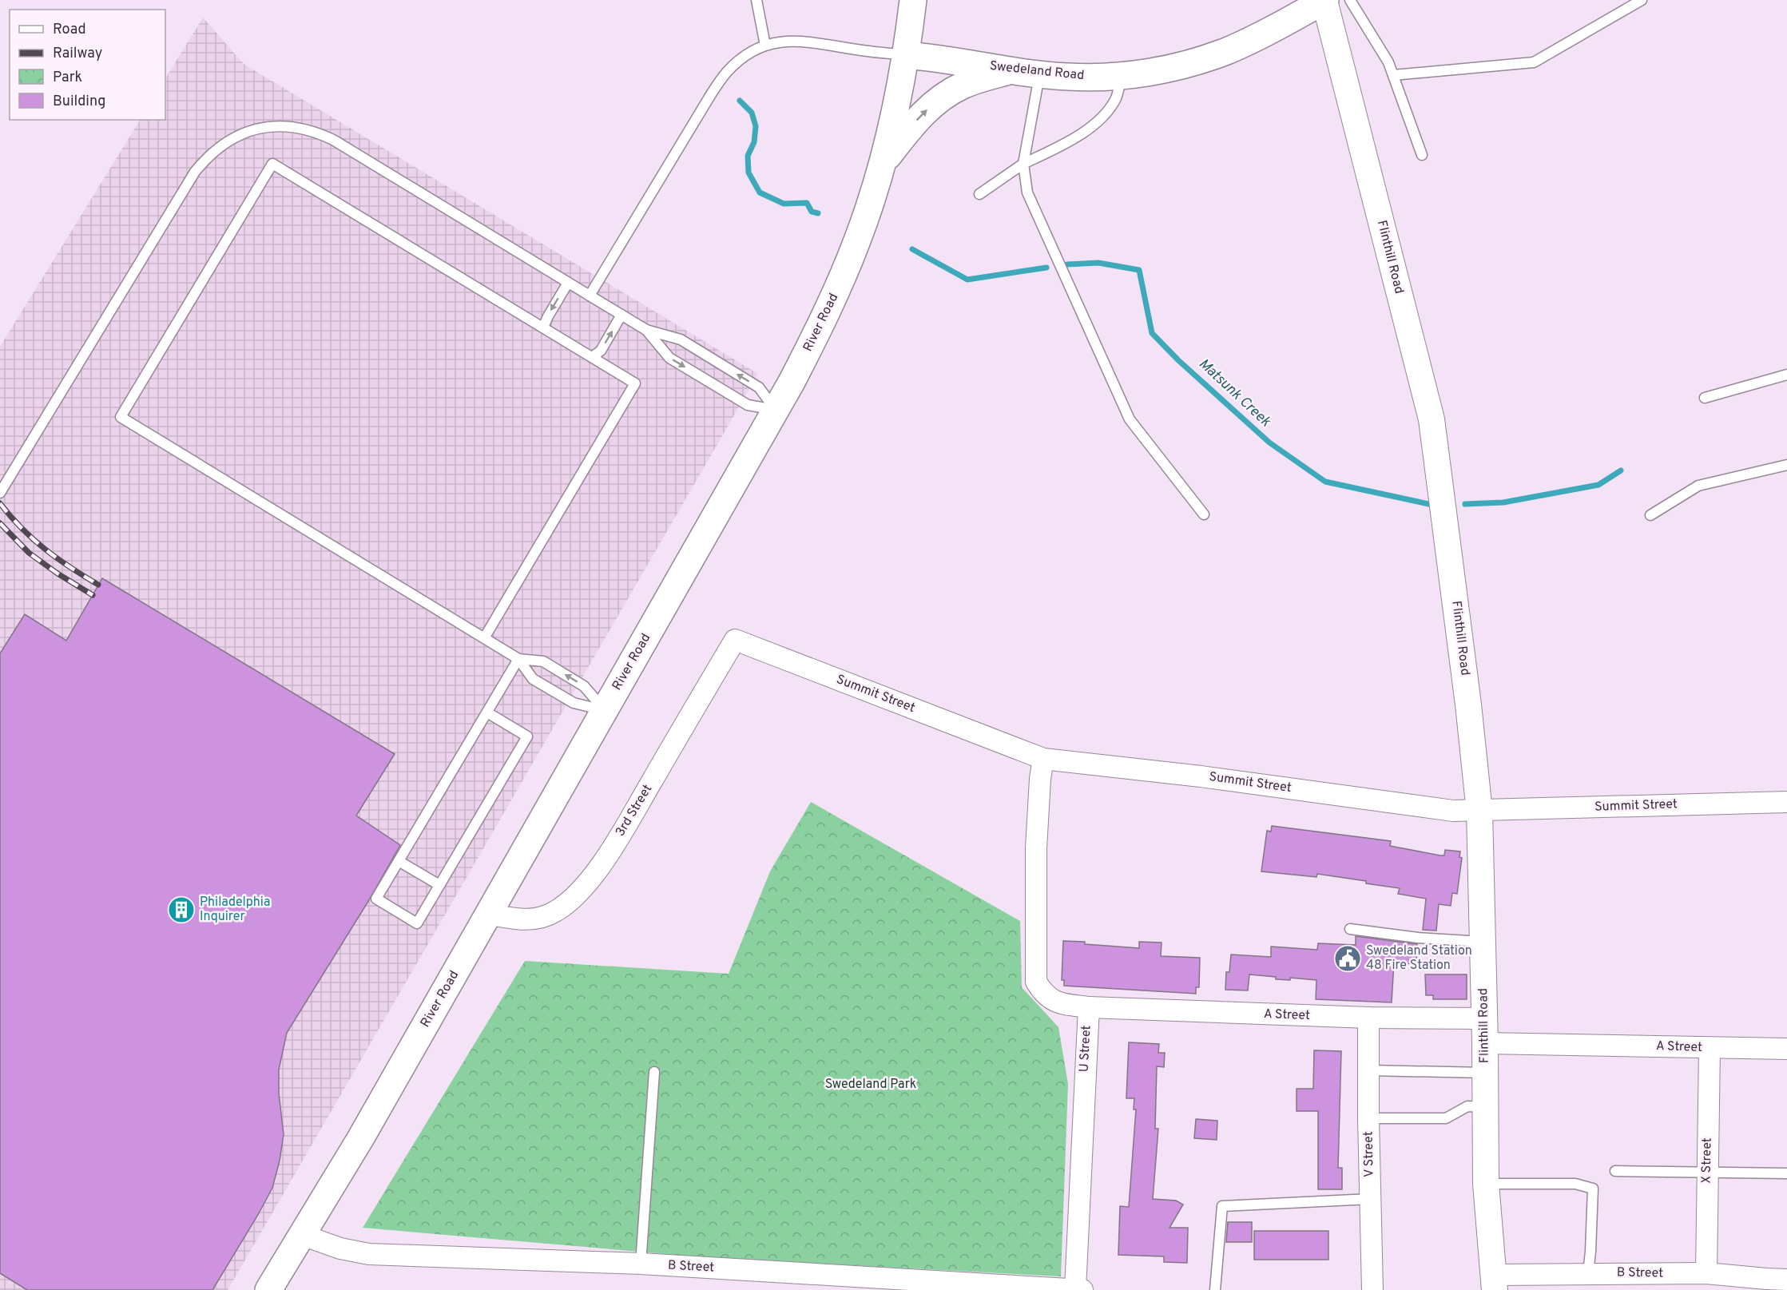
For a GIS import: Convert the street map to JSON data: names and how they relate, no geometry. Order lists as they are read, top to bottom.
{
  "streets": {
    "main road": ["Swedeland Road", "River Road"],
    "street": [
      "Flinthill Road",
      "Summit Street",
      "3rd Street",
      "A Street",
      "U Street",
      "V Street",
      "X Street",
      "B Street"
    ]
  },
  "crossings": [
    ["Swedeland Road", "Flinthill Road"],
    ["Swedeland Road", "River Road"],
    ["Flinthill Road", "Summit Street"],
    ["Flinthill Road", "A Street"],
    ["Flinthill Road", "B Street"],
    ["River Road", "3rd Street"],
    ["River Road", "B Street"],
    ["Summit Street", "3rd Street"],
    ["Summit Street", "U Street"],
    ["A Street", "U Street"],
    ["A Street", "V Street"],
    ["A Street", "X Street"],
    ["U Street", "B Street"],
    ["X Street", "B Street"]
  ],
  "water": ["Matsunk Creek"],
  "parks": ["Swedeland Park"],
  "places": {
    "building": ["Philadelphia Inquirer"],
    "public building": ["Swedeland Station 48 Fire Station"]
  },
  "legend": [
    "Road",
    "Railway",
    "Park",
    "Building"
  ]
}
